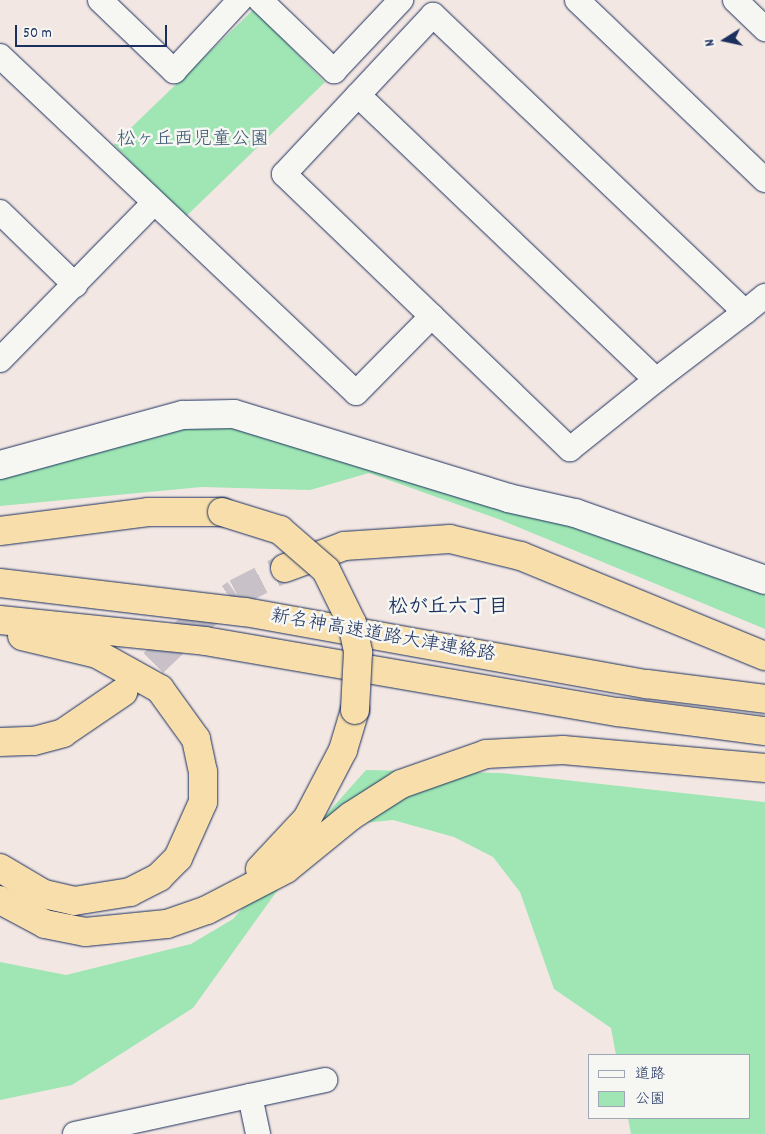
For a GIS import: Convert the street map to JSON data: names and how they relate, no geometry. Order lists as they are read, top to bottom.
{
  "streets": {
    "highway": ["新名神高速道路大津連絡路"]
  },
  "districts": ["松が丘六丁目"],
  "parks": ["松ヶ丘西児童公園"],
  "legend": ["道路", "公園"],
  "scale_bar": "50 m",
  "north": "left"
}
